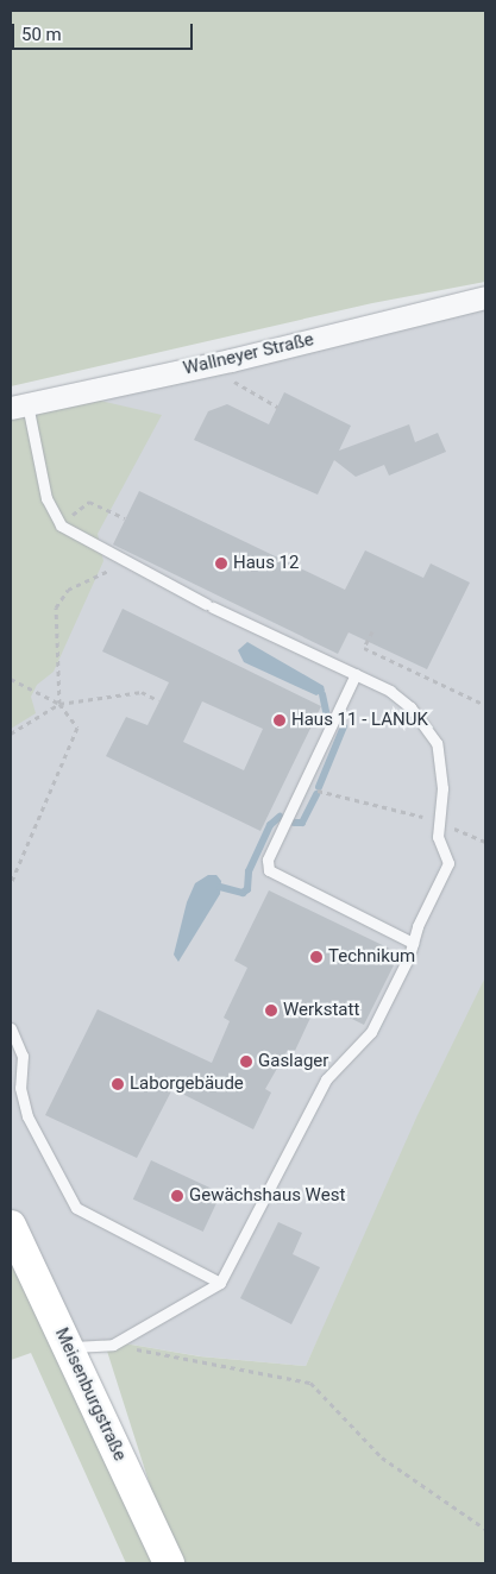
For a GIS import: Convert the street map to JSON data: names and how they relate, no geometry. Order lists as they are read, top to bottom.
{
  "streets": {
    "main road": ["Meisenburgstraße"],
    "street": ["Wallneyer Straße"]
  },
  "places": [
    "Haus 12",
    "Haus 11 - LANUK",
    "Technikum",
    "Werkstatt",
    "Gaslager",
    "Laborgebäude",
    "Gewächshaus West"
  ],
  "scale_bar": "50 m"
}
